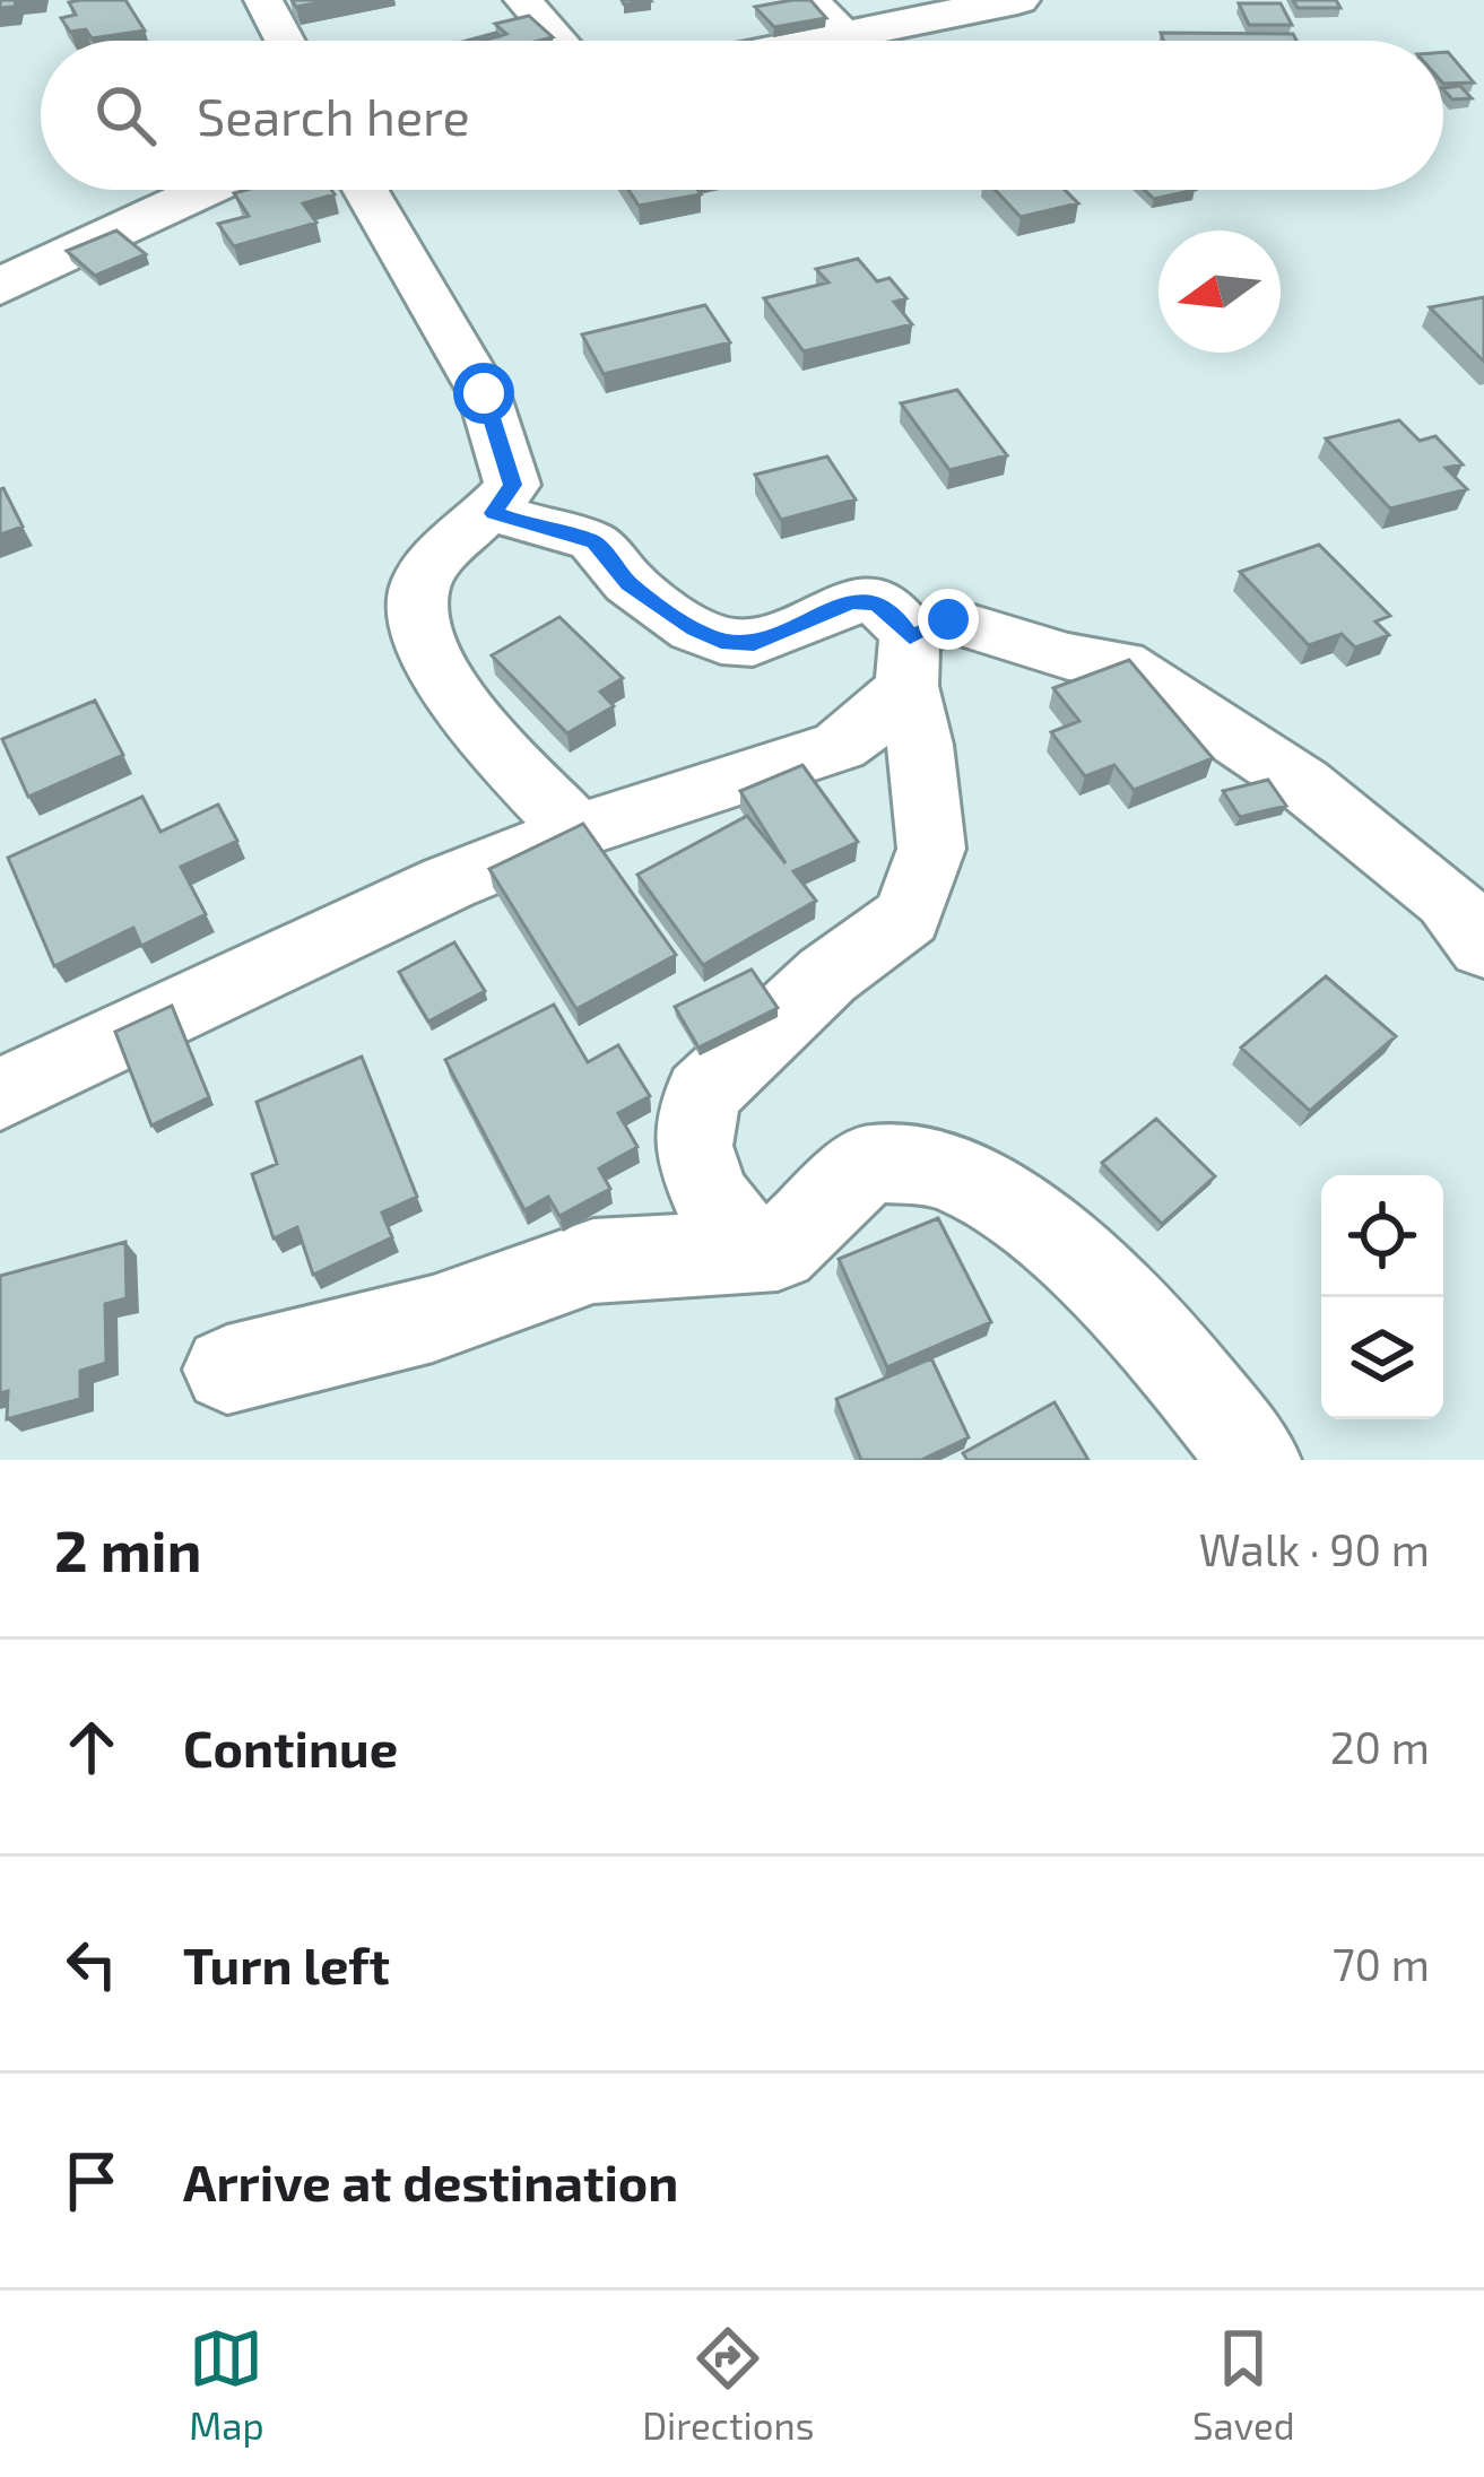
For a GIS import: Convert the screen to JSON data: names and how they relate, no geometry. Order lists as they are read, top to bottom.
{
  "north": "left",
  "page": {
    "search": "Search here",
    "heading": ["2 min", "Walk · 90 m"],
    "list": [
      ["Continue", "20 m"],
      ["Turn left", "70 m"],
      "Arrive at destination"
    ],
    "nav": ["Map", "Directions", "Saved"]
  }
}
